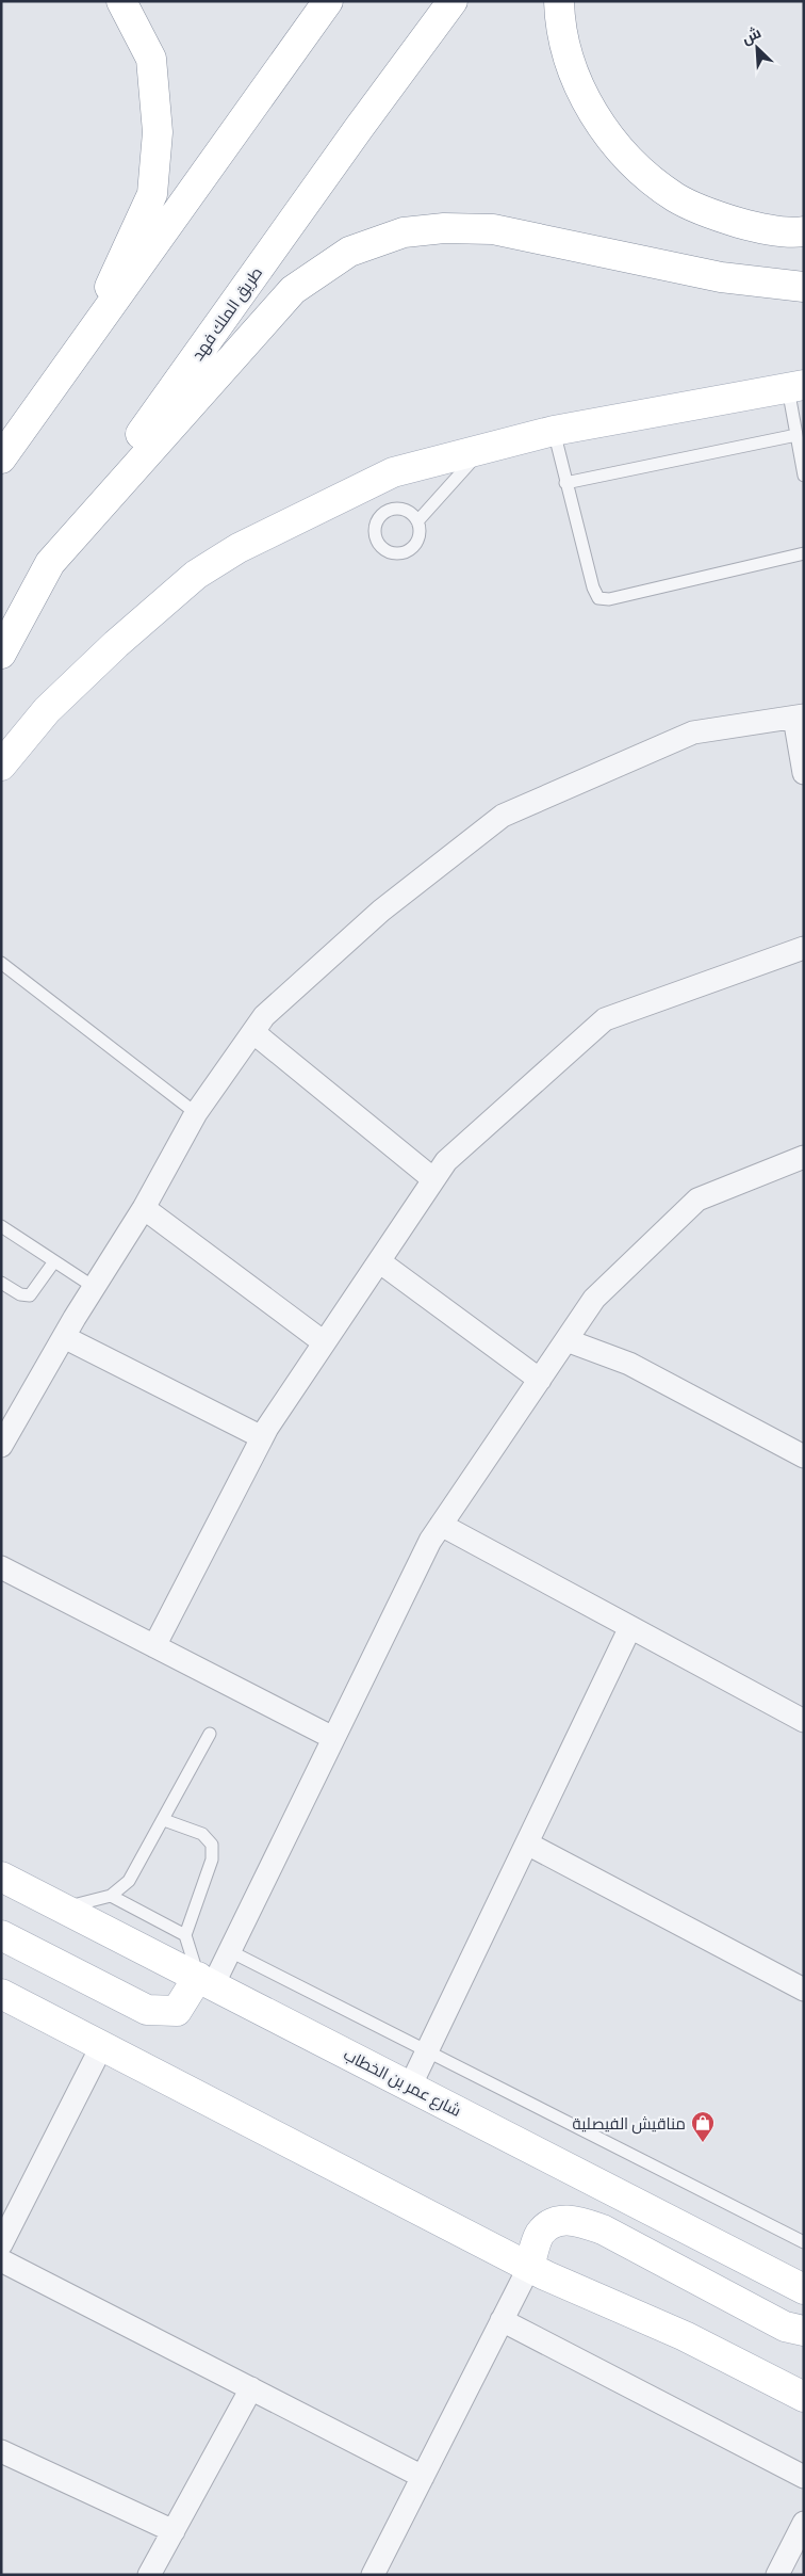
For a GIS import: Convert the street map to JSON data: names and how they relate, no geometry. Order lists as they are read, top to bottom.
{
  "streets": {
    "main road": ["طريق الملك فهد", "شارع عمر بن الخطاب"]
  },
  "places": {
    "shop": ["مناقيش الفيصلية"]
  },
  "north": "top left"
}
